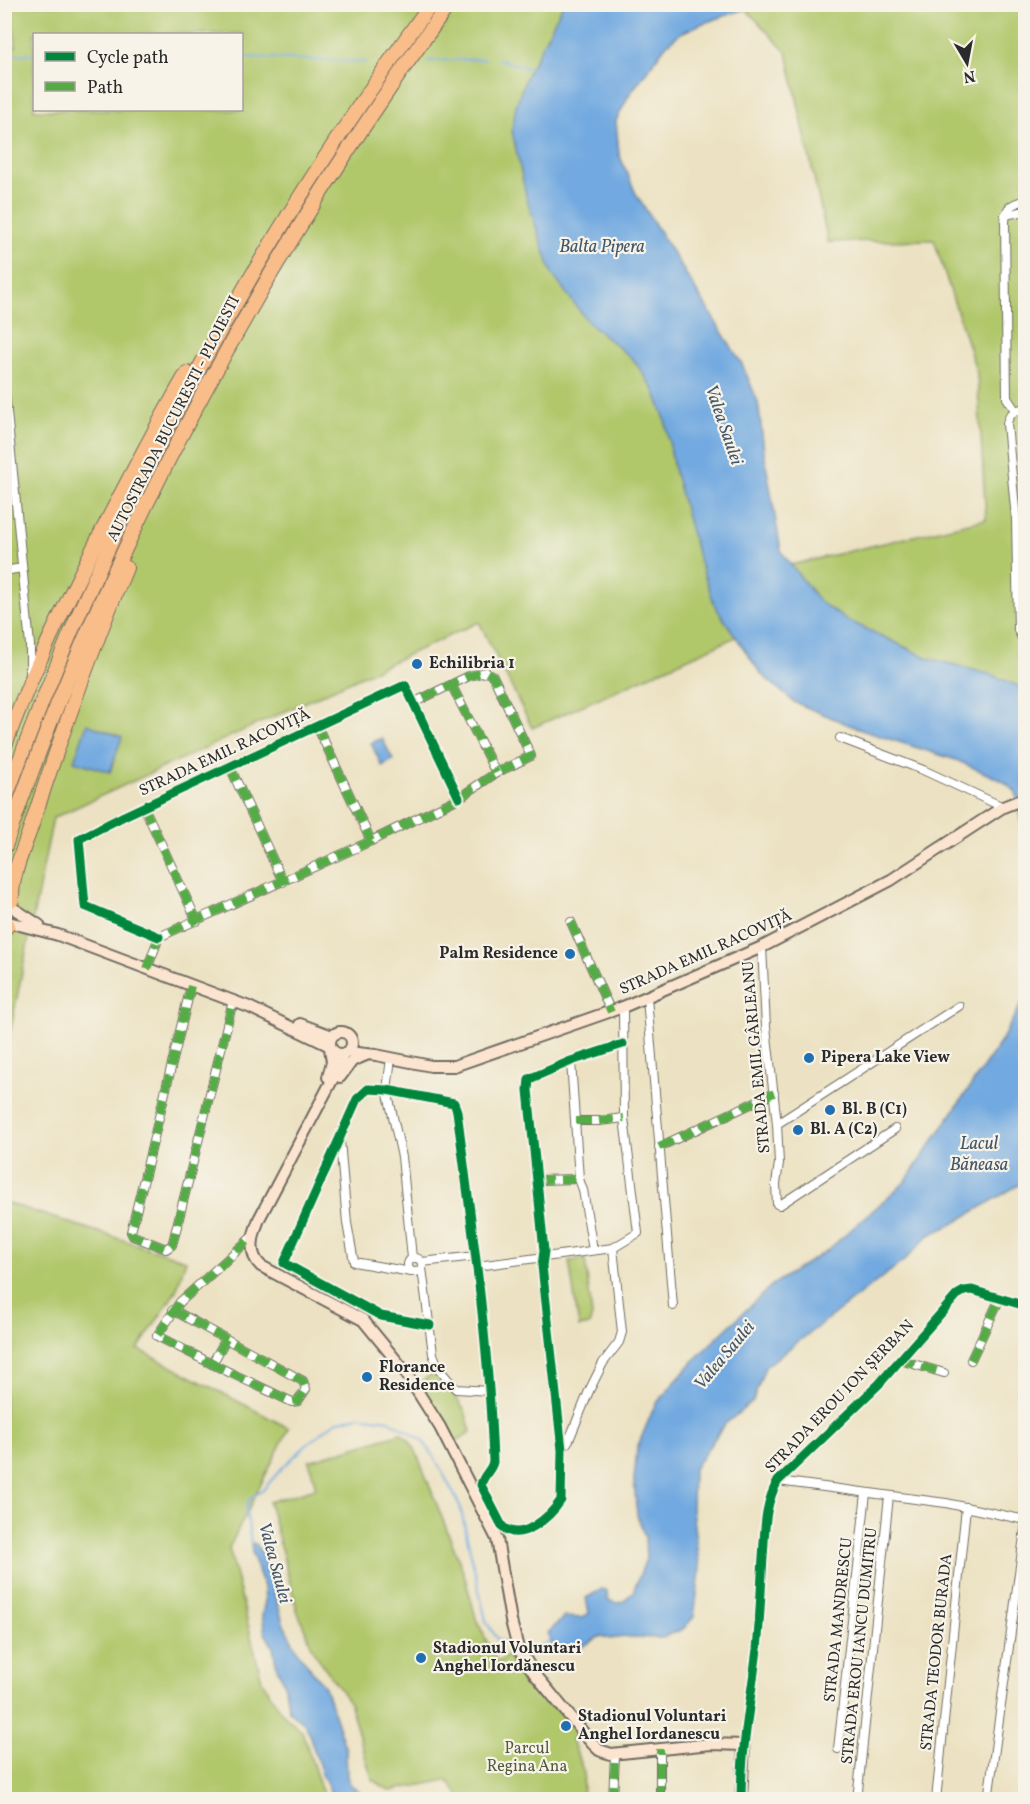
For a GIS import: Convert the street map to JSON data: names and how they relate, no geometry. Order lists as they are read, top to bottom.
{
  "streets": {
    "highway": ["AUTOSTRADA BUCURESTI - PLOIESTI"],
    "street": [
      "STRADA EMIL RACOVIȚĂ",
      "STRADA EMIL GÂRLEANU",
      "STRADA EROU ION ȘERBAN",
      "STRADA MANDRESCU",
      "STRADA EROU IANCU DUMITRU",
      "STRADA TEODOR BURADA"
    ]
  },
  "crossings": [
    ["STRADA EMIL RACOVIȚĂ", "STRADA EMIL GÂRLEANU"]
  ],
  "water": ["Balta Pipera", "Valea Saulei", "Lacul Băneasa"],
  "parks": ["Parcul Regina Ana"],
  "places": [
    "Echilibria 1",
    "Palm Residence",
    "Pipera Lake View",
    "Bl. B (C1)",
    "Bl. A (C2)",
    "Florance Residence",
    "Stadionul Voluntari Anghel Iordănescu",
    "Stadionul Voluntari Anghel Iordanescu"
  ],
  "legend": ["Cycle path", "Path"],
  "north": "bottom"
}
